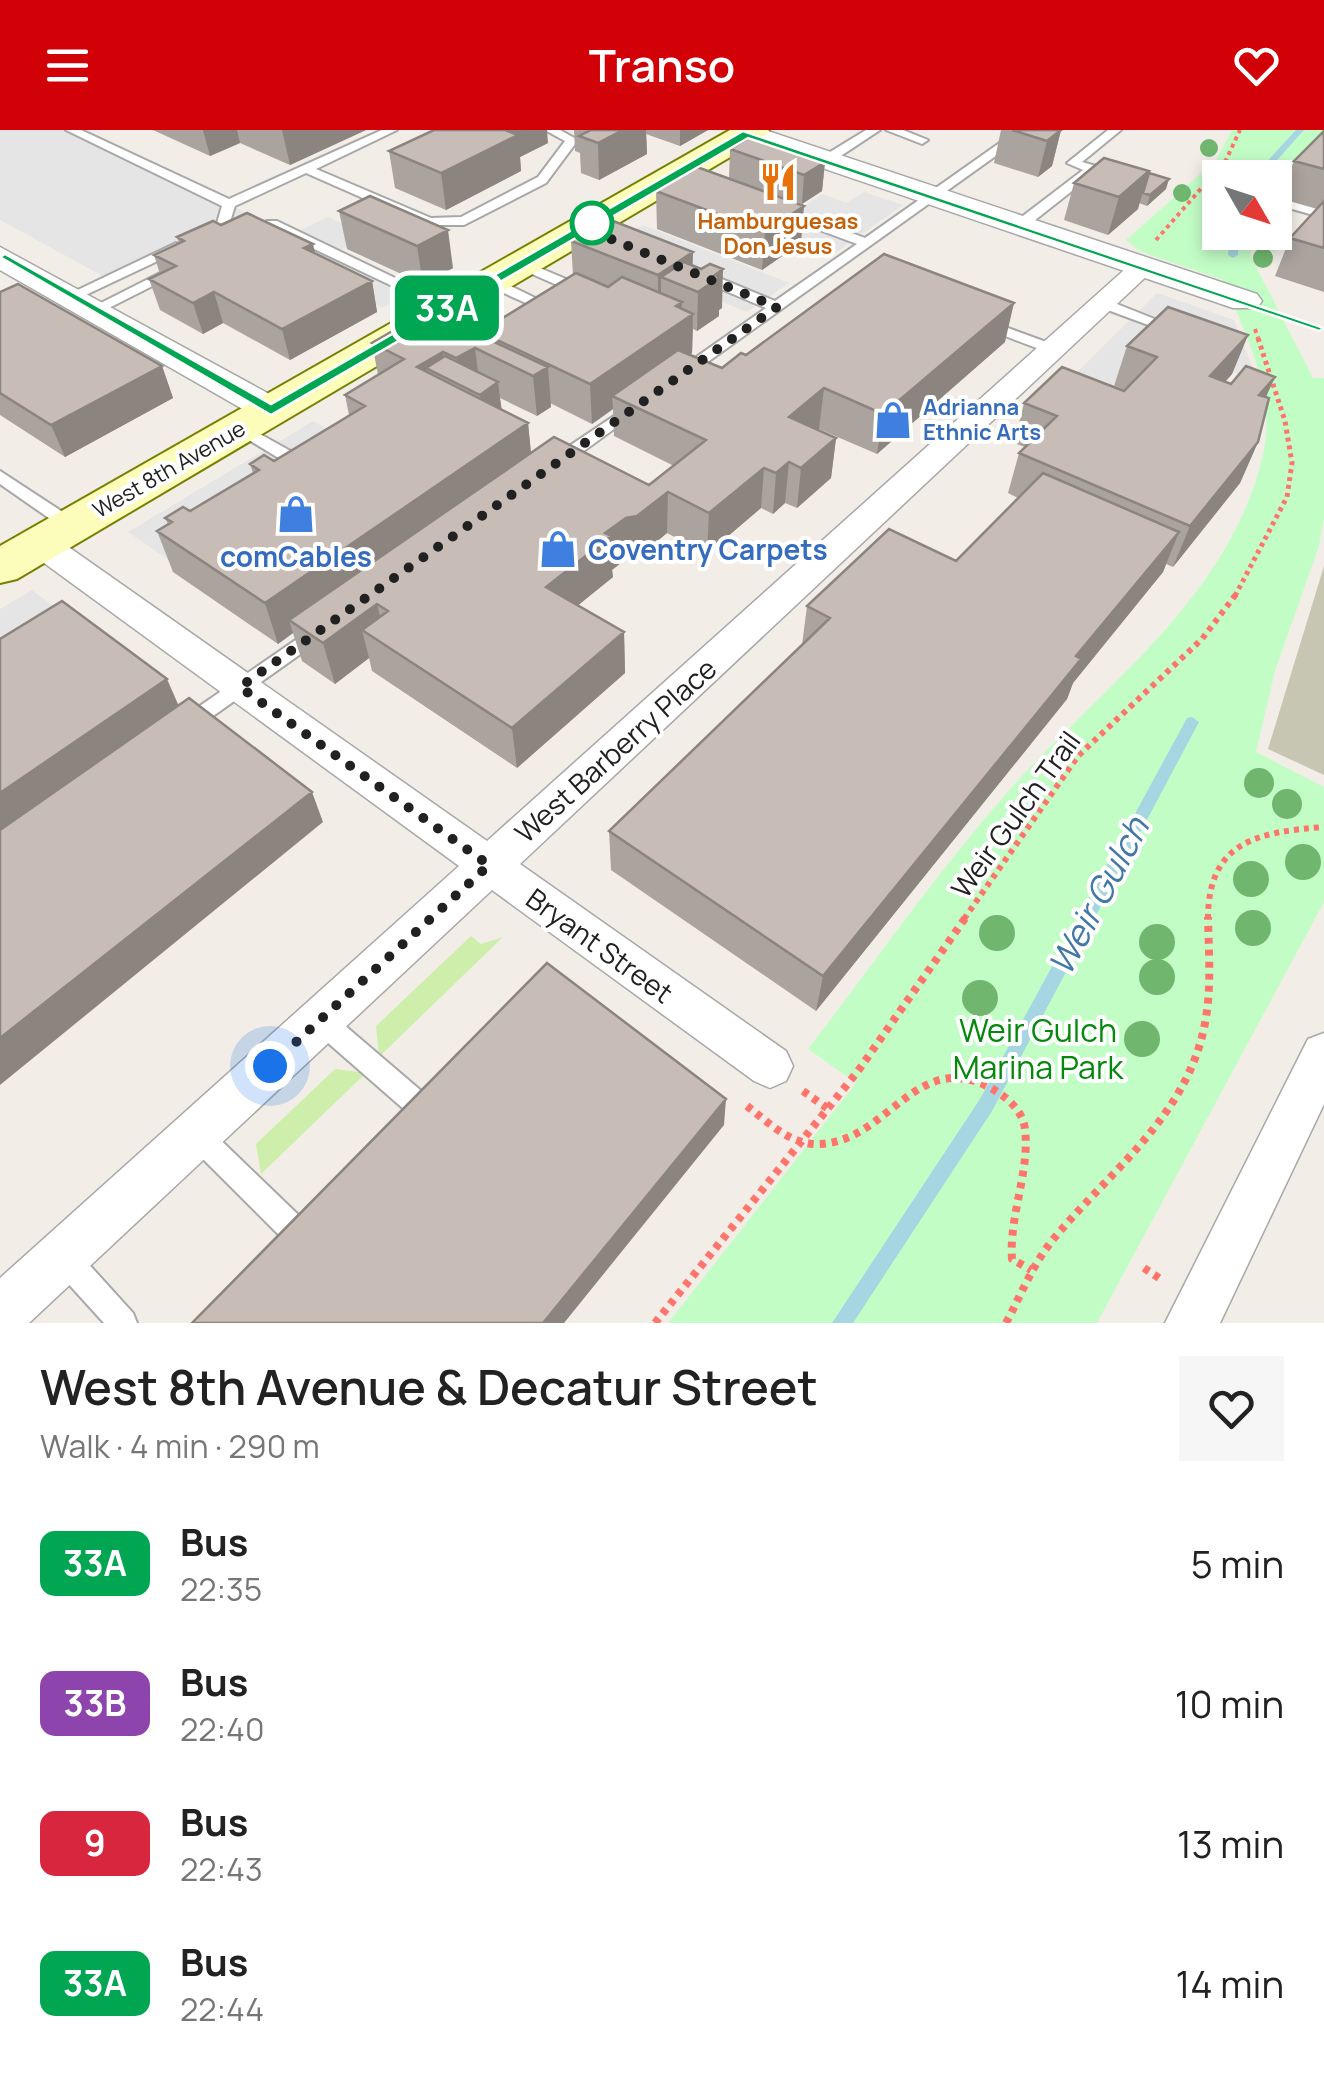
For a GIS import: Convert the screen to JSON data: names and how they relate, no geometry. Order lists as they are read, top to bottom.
{
  "streets": {
    "main road": ["West 8th Avenue"],
    "street": ["West Barberry Place", "Bryant Street"],
    "path": ["Weir Gulch Trail"]
  },
  "crossings": [
    ["West 8th Avenue", "Bryant Street"],
    ["West Barberry Place", "Bryant Street"]
  ],
  "water": ["Weir Gulch"],
  "parks": ["Weir Gulch Marina Park"],
  "places": {
    "restaurant": ["Hamburguesas Don Jesus"],
    "shop": ["Adrianna Ethnic Arts", "comCables", "Coventry Carpets"]
  },
  "lines": ["bus line 33A"],
  "north": "bottom right",
  "page": {
    "header": "Transo",
    "on_map": "33A",
    "heading": ["West 8th Avenue & Decatur Street", "Walk · 4 min · 290 m"],
    "list": [
      {
        "mark": "33A",
        "name": "Bus",
        "note": "22:35",
        "value": "5 min"
      },
      {
        "mark": "33B",
        "name": "Bus",
        "note": "22:40",
        "value": "10 min"
      },
      {
        "mark": "9",
        "name": "Bus",
        "note": "22:43",
        "value": "13 min"
      },
      {
        "mark": "33A",
        "name": "Bus",
        "note": "22:44",
        "value": "14 min"
      }
    ]
  }
}
